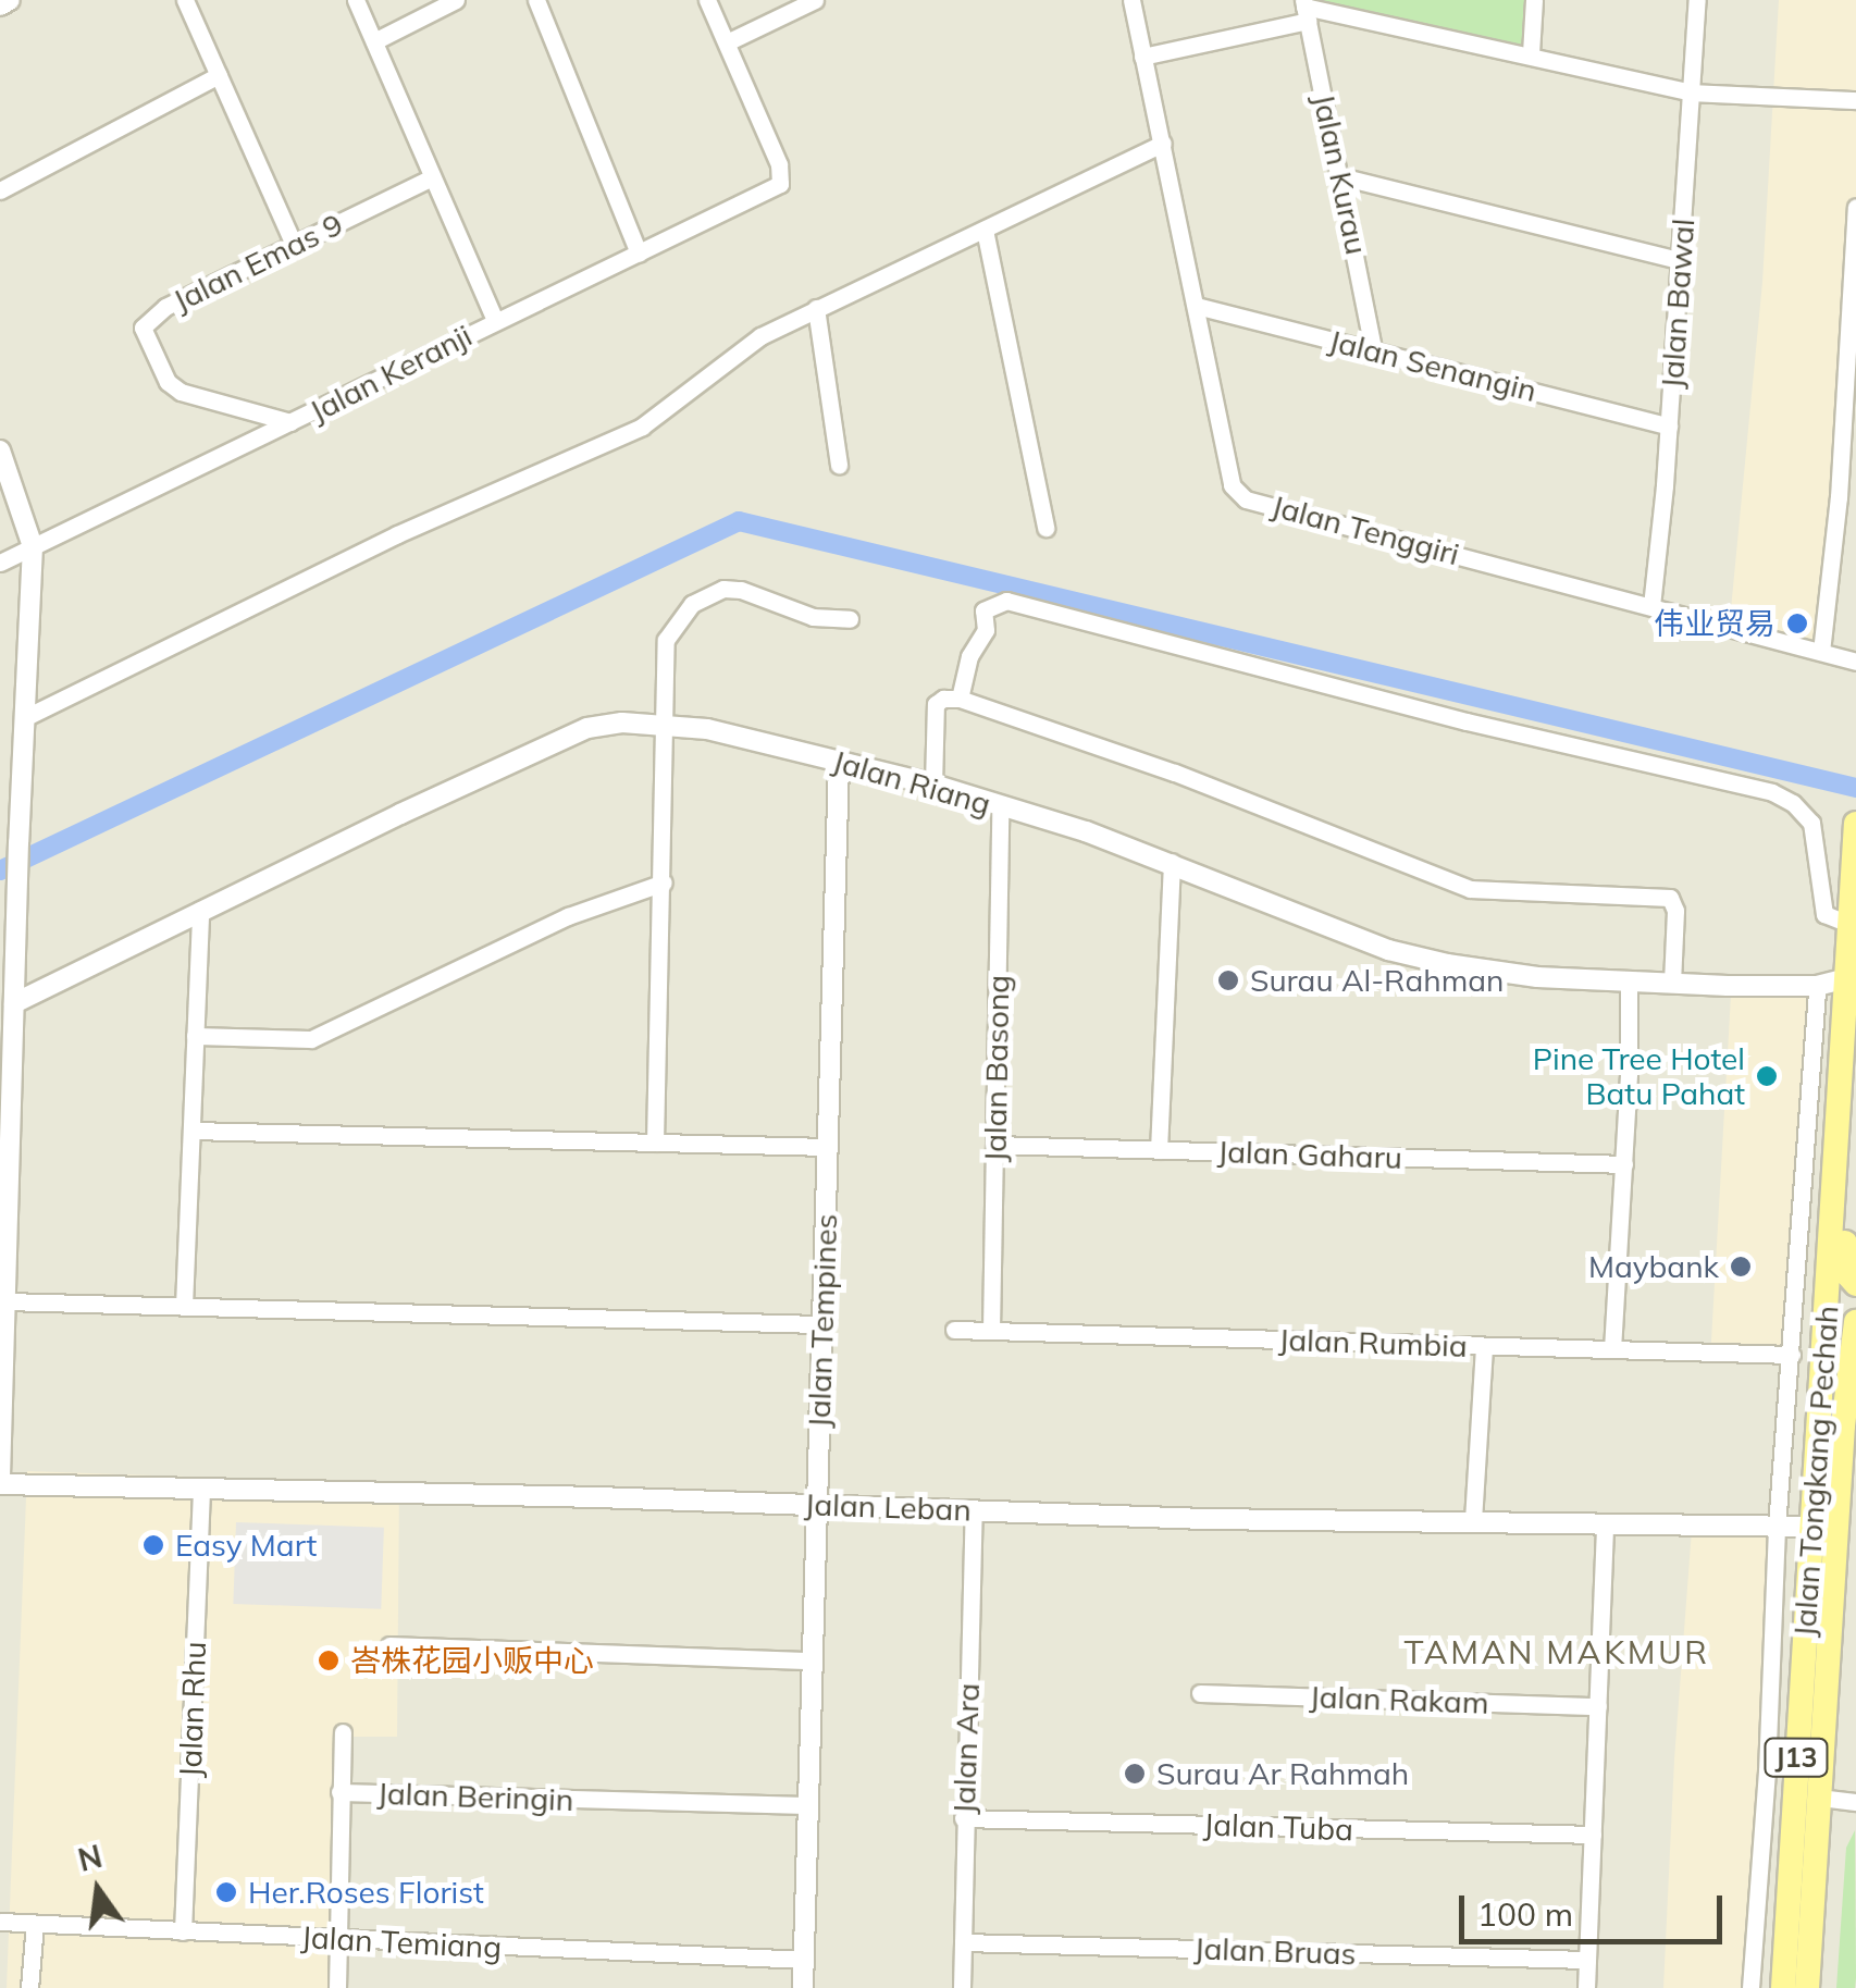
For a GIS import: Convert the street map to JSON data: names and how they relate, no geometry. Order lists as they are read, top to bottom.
{
  "streets": {
    "main road": ["Jalan Tongkang Pechah", "J13"],
    "street": [
      "Jalan Kurau",
      "Jalan Emas 9",
      "Jalan Bawal",
      "Jalan Senangin",
      "Jalan Keranji",
      "Jalan Tenggiri",
      "Jalan Riang",
      "Jalan Basong",
      "Jalan Gaharu",
      "Jalan Tempines",
      "Jalan Rumbia",
      "Jalan Leban",
      "Jalan Rakam",
      "Jalan Rhu",
      "Jalan Ara",
      "Jalan Beringin",
      "Jalan Tuba",
      "Jalan Temiang",
      "Jalan Bruas"
    ]
  },
  "crossings": [
    ["Jalan Kurau", "Jalan Senangin"],
    ["Jalan Emas 9", "Jalan Keranji"],
    ["Jalan Bawal", "Jalan Senangin"],
    ["Jalan Bawal", "Jalan Tenggiri"],
    ["Jalan Senangin", "Jalan Tenggiri"],
    ["Jalan Riang", "Jalan Basong"],
    ["Jalan Riang", "Jalan Tempines"],
    ["Jalan Riang", "Jalan Tongkang Pechah"],
    ["Jalan Basong", "Jalan Gaharu"],
    ["Jalan Basong", "Jalan Rumbia"],
    ["Jalan Tempines", "Jalan Leban"],
    ["Jalan Tempines", "Jalan Beringin"],
    ["Jalan Tempines", "Jalan Temiang"],
    ["Jalan Tongkang Pechah", "Jalan Leban"],
    ["Jalan Leban", "Jalan Rhu"],
    ["Jalan Leban", "Jalan Ara"],
    ["Jalan Rhu", "Jalan Temiang"],
    ["Jalan Ara", "Jalan Tuba"],
    ["Jalan Ara", "Jalan Bruas"],
    ["Jalan Beringin", "Jalan Temiang"]
  ],
  "districts": ["TAMAN MAKMUR"],
  "places": [
    "伟业贸易",
    "Surau Al-Rahman",
    "Pine Tree Hotel Batu Pahat",
    "Maybank",
    "Easy Mart",
    "峇株花园小贩中心",
    "Surau Ar Rahmah",
    "Her.Roses Florist"
  ],
  "scale_bar": "100 m",
  "north": "top"
}
